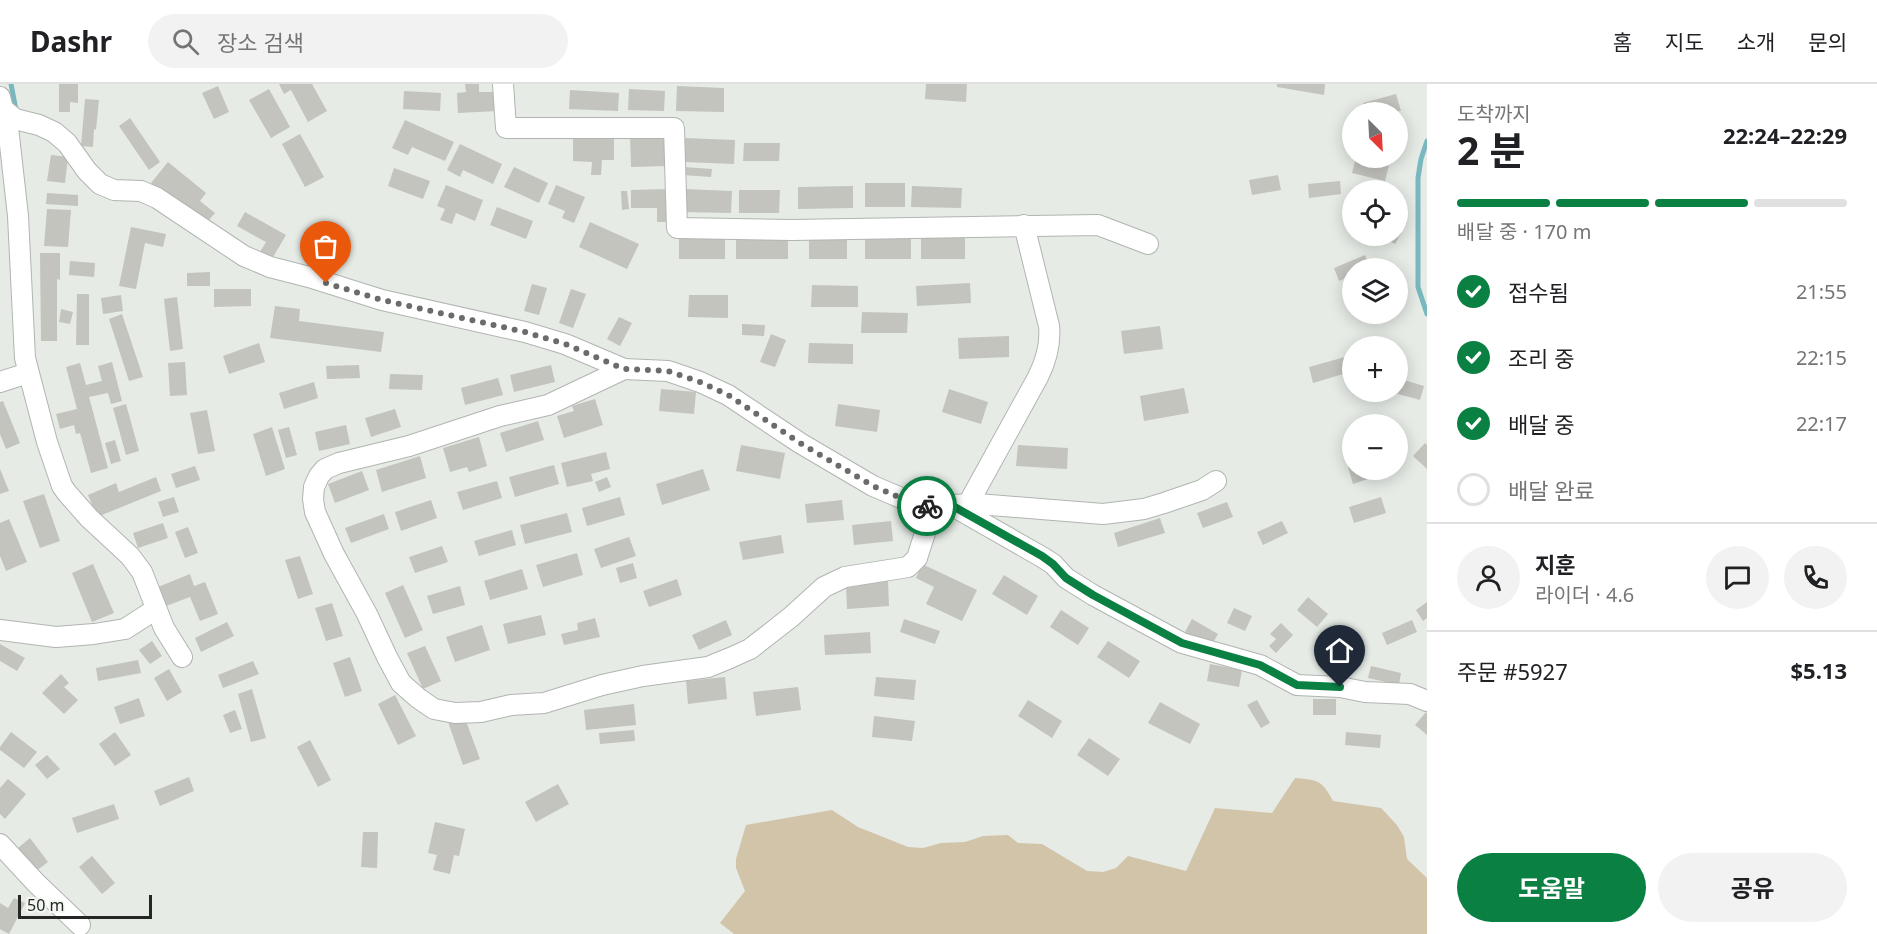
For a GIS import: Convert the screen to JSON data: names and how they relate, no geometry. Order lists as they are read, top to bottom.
{
  "scale_bar": "50 m",
  "north": "bottom right",
  "page": {
    "header": "Dashr",
    "search": "장소 검색",
    "nav": [
      "홈",
      "지도",
      "소개",
      "문의"
    ],
    "heading": ["2 분", "도착까지", "22:24–22:29"],
    "panel": [
      "지훈",
      "라이더 · 4.6",
      "주문 #5927",
      "$5.13"
    ],
    "map_buttons": ["+", "−"],
    "bar": "배달 중 · 170 m",
    "list": [
      ["접수됨", "21:55"],
      ["조리 중", "22:15"],
      ["배달 중", "22:17"],
      "배달 완료"
    ],
    "buttons": ["도움말", "공유"],
    "scale": "50 m"
  }
}
